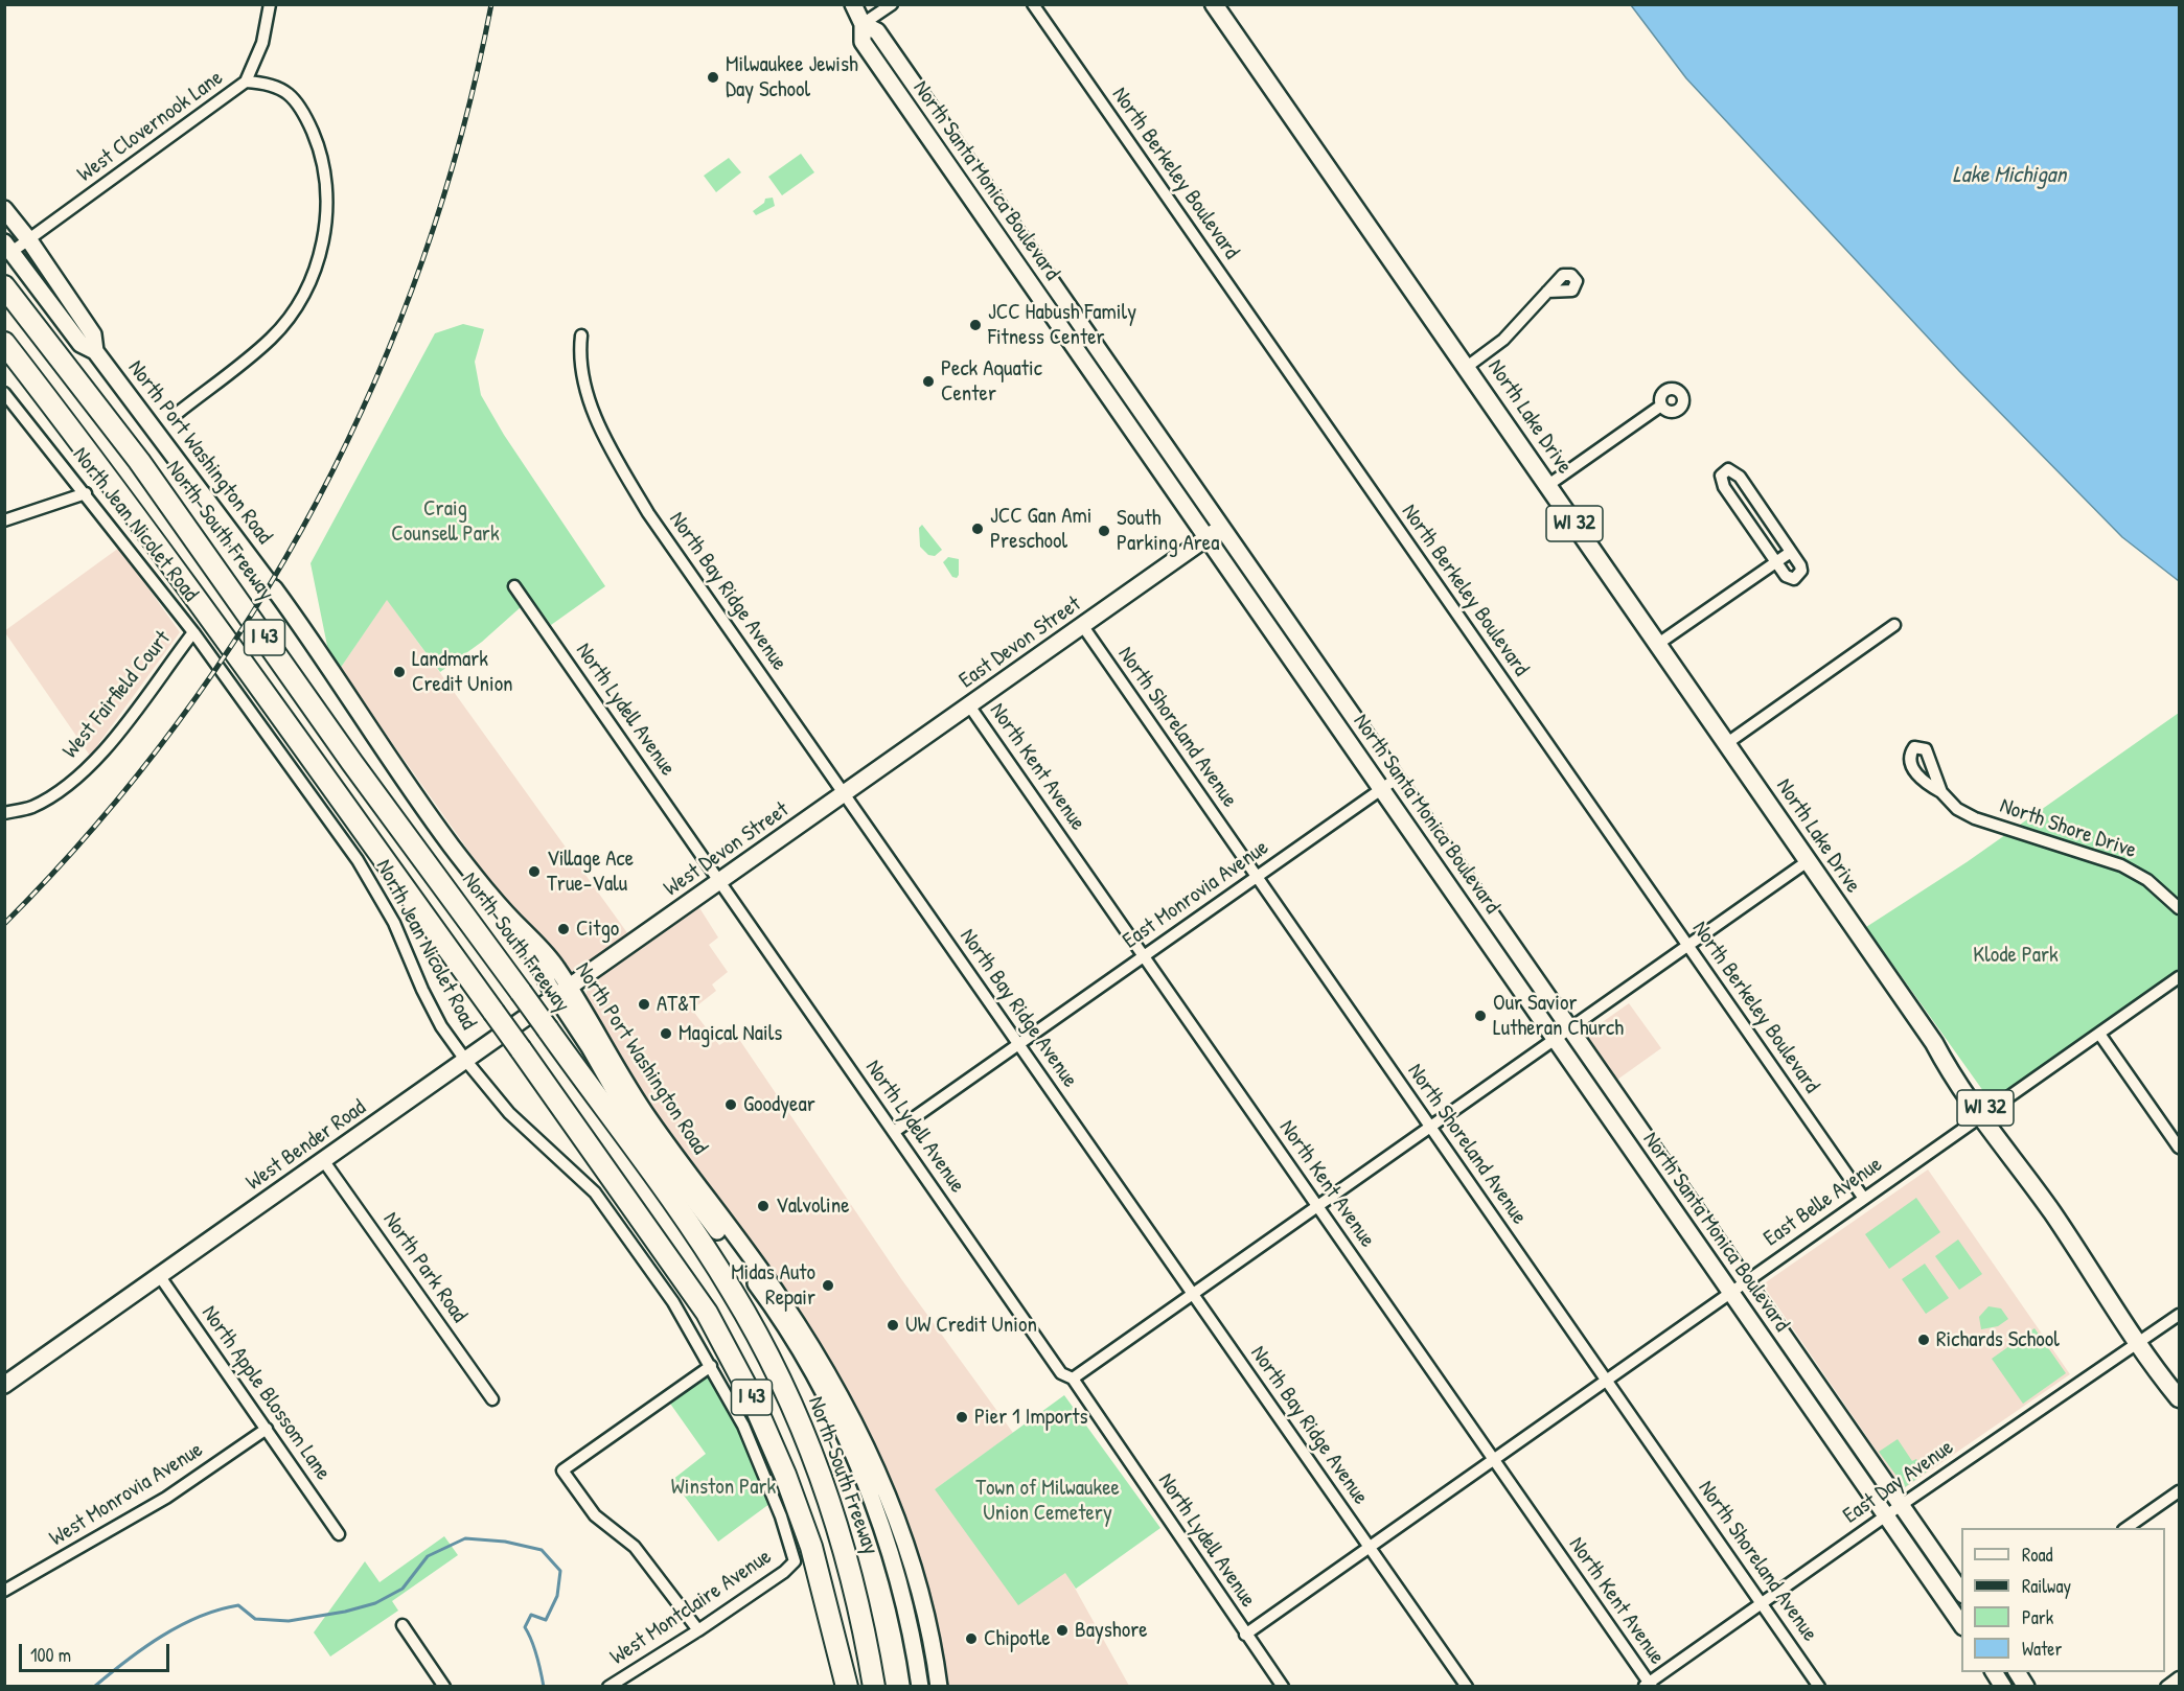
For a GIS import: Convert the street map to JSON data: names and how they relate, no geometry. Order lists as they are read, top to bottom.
{
  "streets": {
    "highway": ["North-South Freeway", "I 43"],
    "main road": ["North Lake Drive", "WI 32"],
    "street": [
      "West Clovernook Lane",
      "North Berkeley Boulevard",
      "North Santa Monica Boulevard",
      "North Port Washington Road",
      "North Jean Nicolet Road",
      "North Bay Ridge Avenue",
      "East Devon Street",
      "West Fairfield Court",
      "North Lydell Avenue",
      "North Shoreland Avenue",
      "North Kent Avenue",
      "North Shore Drive",
      "West Devon Street",
      "East Monrovia Avenue",
      "West Bender Road",
      "East Belle Avenue",
      "North Park Road",
      "North Apple Blossom Lane",
      "East Day Avenue",
      "West Monrovia Avenue",
      "West Montclaire Avenue"
    ]
  },
  "crossings": [
    ["West Clovernook Lane", "North Port Washington Road"],
    ["North Berkeley Boulevard", "East Belle Avenue"],
    ["North Santa Monica Boulevard", "East Devon Street"],
    ["North Santa Monica Boulevard", "East Monrovia Avenue"],
    ["North Santa Monica Boulevard", "East Belle Avenue"],
    ["North Santa Monica Boulevard", "East Day Avenue"],
    ["North Lake Drive", "East Belle Avenue"],
    ["North Lake Drive", "East Day Avenue"],
    ["North Port Washington Road", "West Bender Road"],
    ["North Jean Nicolet Road", "West Fairfield Court"],
    ["North Jean Nicolet Road", "West Bender Road"],
    ["North Jean Nicolet Road", "West Montclaire Avenue"],
    ["North Bay Ridge Avenue", "East Devon Street"],
    ["North Bay Ridge Avenue", "West Devon Street"],
    ["North Bay Ridge Avenue", "East Monrovia Avenue"],
    ["North Bay Ridge Avenue", "East Belle Avenue"],
    ["East Devon Street", "North Shoreland Avenue"],
    ["East Devon Street", "North Kent Avenue"],
    ["East Devon Street", "West Devon Street"],
    ["North Lydell Avenue", "West Devon Street"],
    ["North Lydell Avenue", "East Belle Avenue"],
    ["North Shoreland Avenue", "East Monrovia Avenue"],
    ["North Shoreland Avenue", "East Belle Avenue"],
    ["North Shoreland Avenue", "East Day Avenue"],
    ["North Kent Avenue", "East Monrovia Avenue"],
    ["North Kent Avenue", "East Belle Avenue"],
    ["North Kent Avenue", "East Day Avenue"],
    ["West Devon Street", "West Bender Road"],
    ["West Bender Road", "North Park Road"],
    ["West Bender Road", "North Apple Blossom Lane"],
    ["North Apple Blossom Lane", "West Monrovia Avenue"]
  ],
  "water": ["Lake Michigan"],
  "parks": [
    "Craig Counsell Park",
    "Klode Park",
    "Winston Park",
    "Town of Milwaukee Union Cemetery"
  ],
  "places": [
    "Milwaukee Jewish Day School",
    "JCC Habush Family Fitness Center",
    "Peck Aquatic Center",
    "JCC Gan Ami Preschool",
    "South Parking Area",
    "Landmark Credit Union",
    "Village Ace True-Valu",
    "Citgo",
    "AT&T",
    "Our Savior Lutheran Church",
    "Magical Nails",
    "Goodyear",
    "Valvoline",
    "Midas Auto Repair",
    "UW Credit Union",
    "Richards School",
    "Pier 1 Imports",
    "Bayshore",
    "Chipotle"
  ],
  "legend": [
    "Road",
    "Railway",
    "Park",
    "Water"
  ],
  "scale_bar": "100 m"
}
